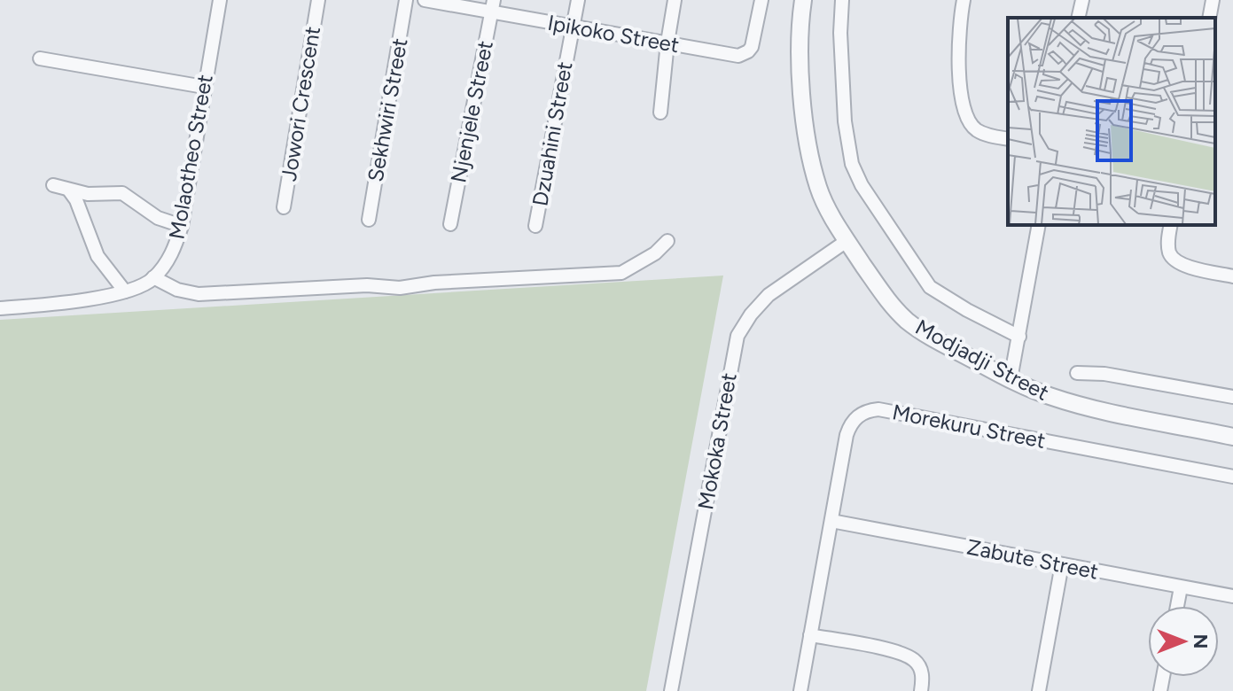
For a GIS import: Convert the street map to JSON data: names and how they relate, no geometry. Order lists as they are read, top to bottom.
{
  "streets": {
    "street": [
      "Ipikoko Street",
      "Jowori Crescent",
      "Sekhwiri Street",
      "Njenjele Street",
      "Dzuahini Street",
      "Molaotheo Street",
      "Modjadji Street",
      "Morekuru Street",
      "Mokoka Street",
      "Zabute Street"
    ]
  },
  "crossings": [
    ["Ipikoko Street", "Njenjele Street"],
    ["Ipikoko Street", "Dzuahini Street"],
    ["Modjadji Street", "Mokoka Street"],
    ["Morekuru Street", "Zabute Street"]
  ],
  "north": "right"
}
